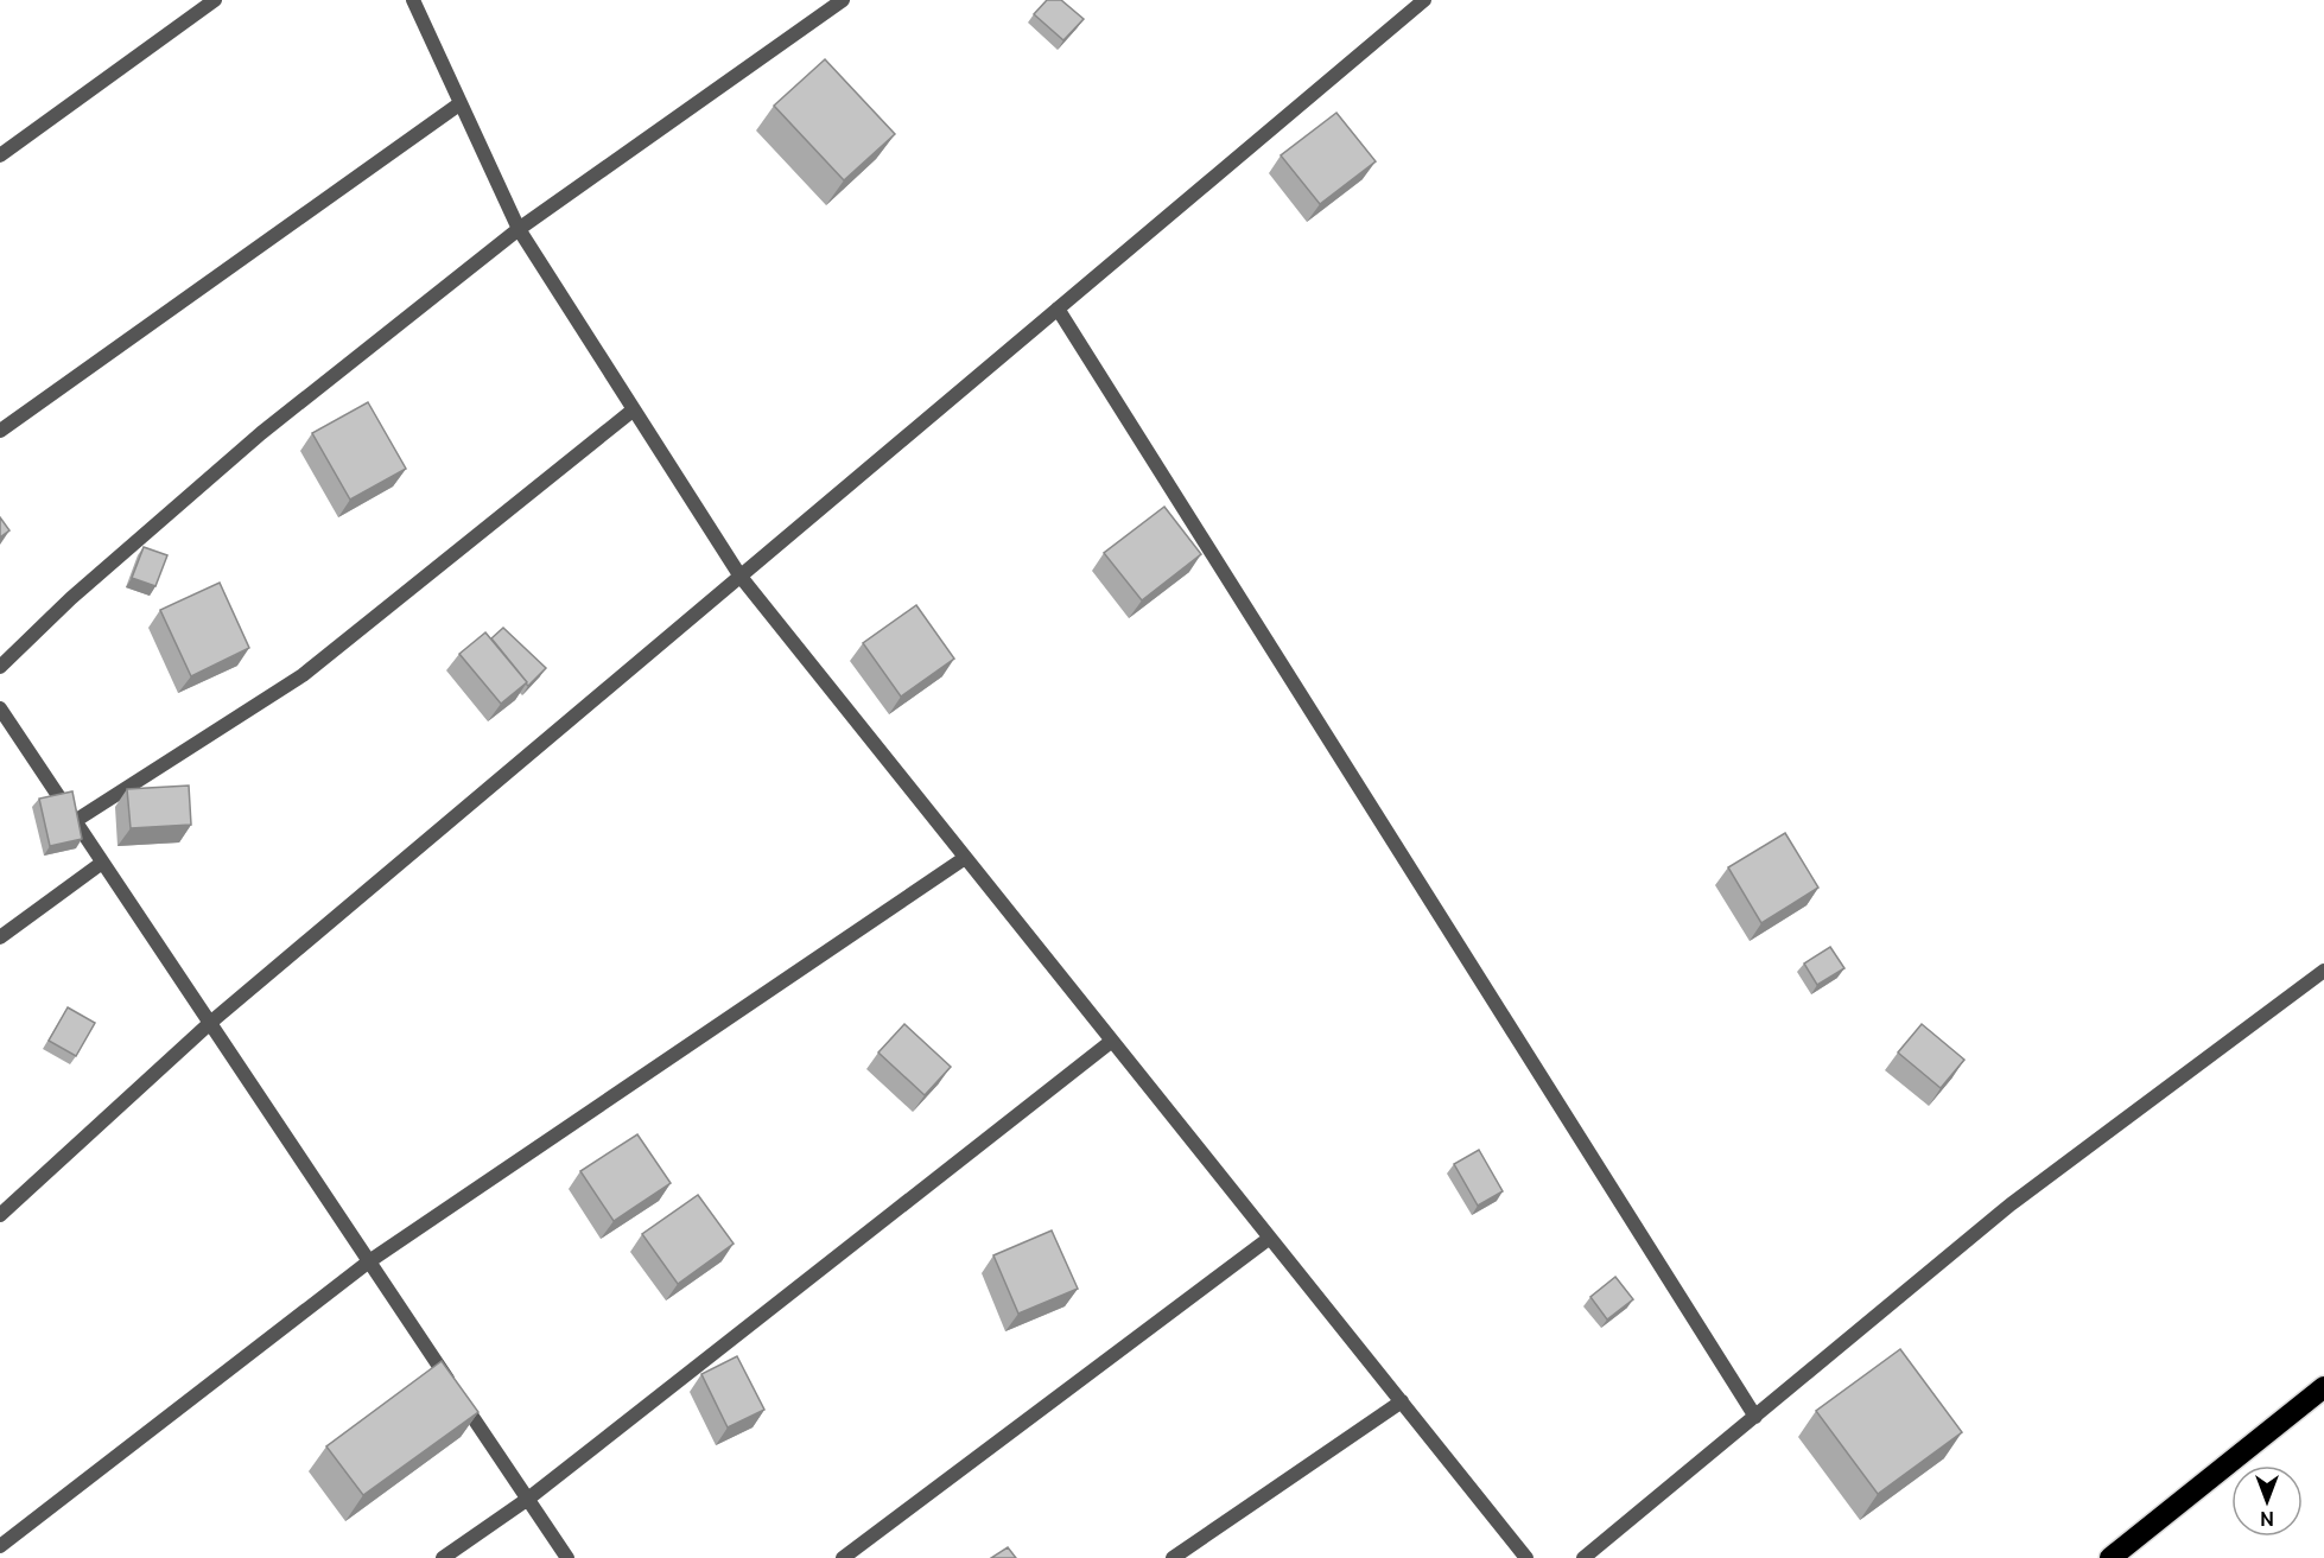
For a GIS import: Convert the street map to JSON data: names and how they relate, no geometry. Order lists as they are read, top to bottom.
{
  "north": "bottom"
}
